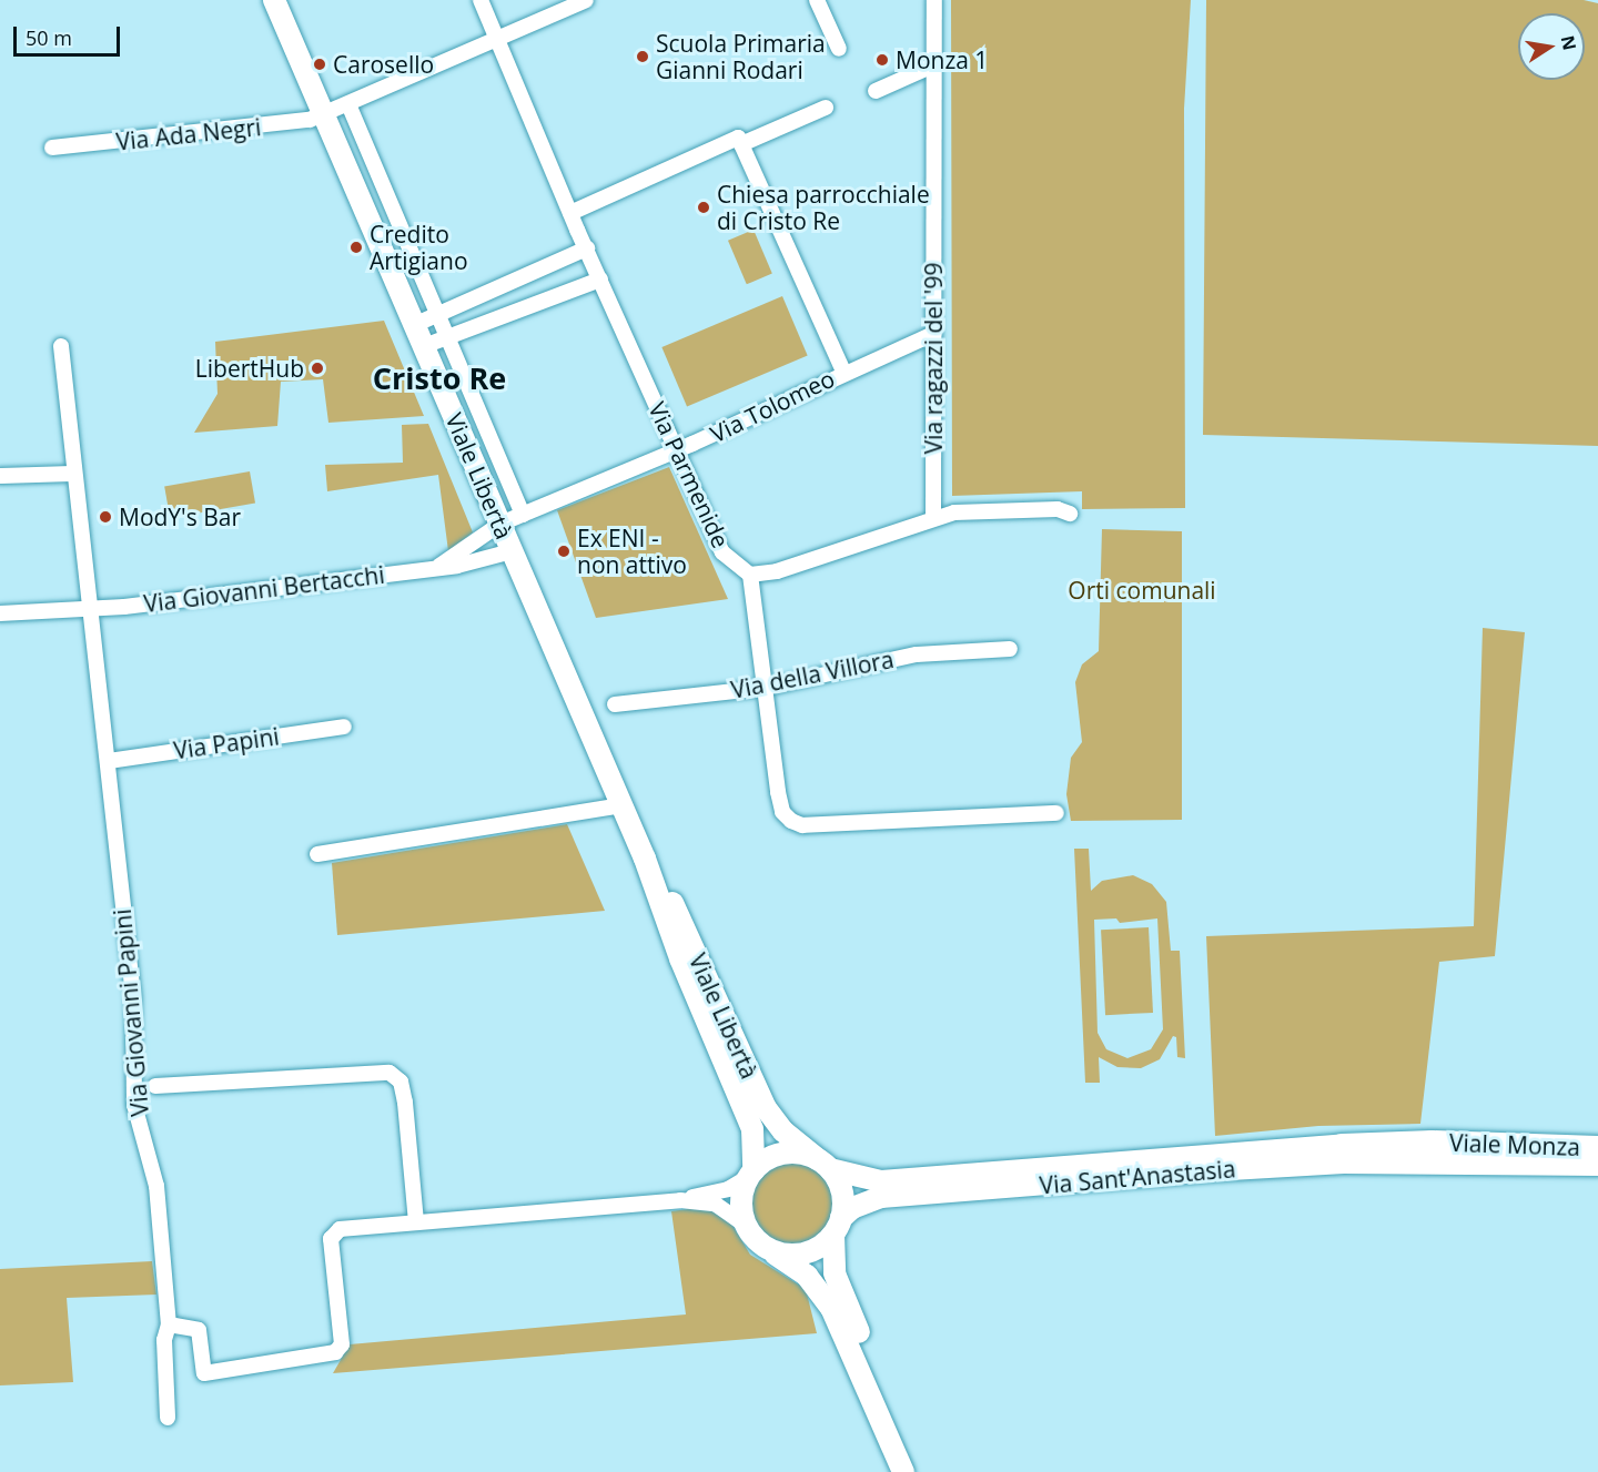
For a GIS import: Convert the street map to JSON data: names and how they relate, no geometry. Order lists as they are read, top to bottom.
{
  "streets": {
    "main road": ["Viale Libertà", "Viale Monza", "Via Sant'Anastasia"],
    "street": [
      "Via Ada Negri",
      "Via ragazzi del '99",
      "Via Tolomeo",
      "Via Parmenide",
      "Via Giovanni Bertacchi",
      "Via della Villora",
      "Via Papini",
      "Via Giovanni Papini"
    ]
  },
  "crossings": [
    ["Via Ada Negri", "Via Parmenide"],
    ["Via Ada Negri", "Viale Libertà"],
    ["Via ragazzi del '99", "Via Tolomeo"],
    ["Via Tolomeo", "Via Parmenide"],
    ["Via Tolomeo", "Viale Libertà"],
    ["Via Tolomeo", "Via Giovanni Bertacchi"],
    ["Viale Libertà", "Via Giovanni Bertacchi"],
    ["Viale Libertà", "Via Sant'Anastasia"],
    ["Via Giovanni Bertacchi", "Via Giovanni Papini"],
    ["Via Papini", "Via Giovanni Papini"],
    ["Viale Monza", "Via Sant'Anastasia"]
  ],
  "districts": ["Cristo Re"],
  "parks": ["Orti comunali"],
  "places": [
    "Scuola Primaria Gianni Rodari",
    "Monza 1",
    "Carosello",
    "Chiesa parrocchiale di Cristo Re",
    "Credito Artigiano",
    "LibertHub",
    "ModY's Bar",
    "Ex ENI - non attivo"
  ],
  "scale_bar": "50 m",
  "north": "right"
}
